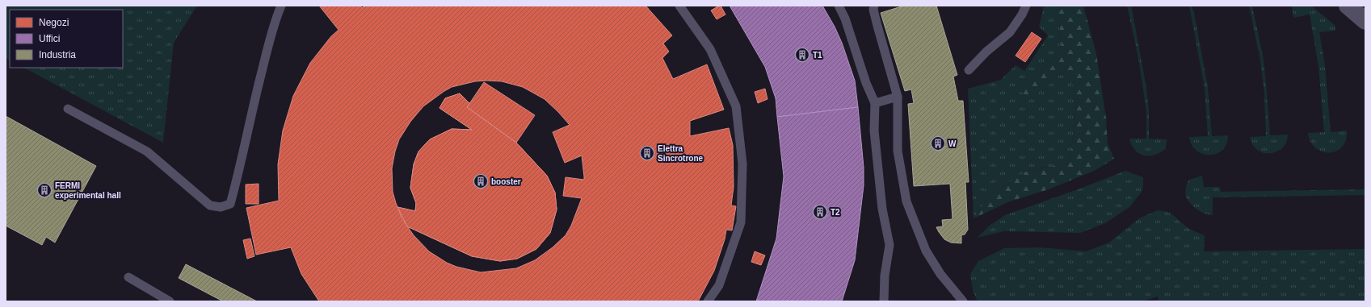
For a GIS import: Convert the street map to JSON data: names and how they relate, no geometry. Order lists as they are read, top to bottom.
{
  "places": {
    "building": [
      "T1",
      "W",
      "Elettra Sincrotrone",
      "booster",
      "FERMI experimental hall",
      "T2"
    ]
  },
  "legend": ["Negozi", "Uffici", "Industria"]
}
